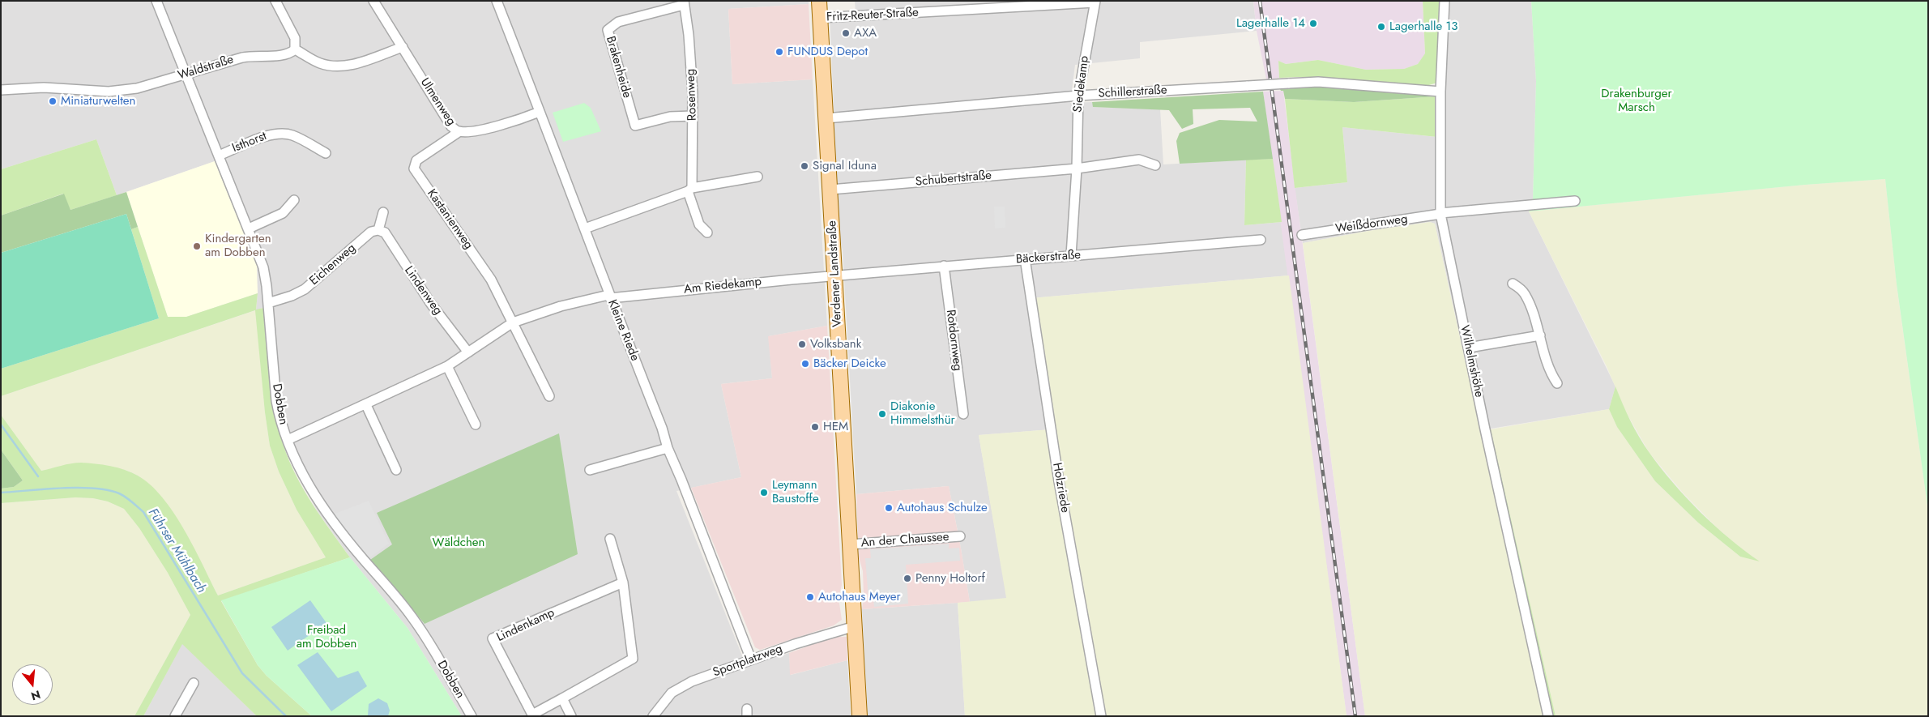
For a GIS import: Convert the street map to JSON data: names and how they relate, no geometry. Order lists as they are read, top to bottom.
{
  "streets": {
    "main road": ["Verdener Landstraße"],
    "street": [
      "Fritz-Reuter-Straße",
      "Brakenheide",
      "Waldstraße",
      "Siedekamp",
      "Schillerstraße",
      "Rosenweg",
      "Ulmenweg",
      "Isthorst",
      "Schubertstraße",
      "Kastanienweg",
      "Weißdornweg",
      "Bäckerstraße",
      "Eichenweg",
      "Am Riedekamp",
      "Lindenweg",
      "Kleine Riede",
      "Rotdornweg",
      "Wilhelmshöhe",
      "Dobben",
      "Holzriede",
      "An der Chaussee",
      "Lindenkamp",
      "Sportplatzweg"
    ]
  },
  "crossings": [
    ["Fritz-Reuter-Straße", "Siedekamp"],
    ["Fritz-Reuter-Straße", "Verdener Landstraße"],
    ["Brakenheide", "Rosenweg"],
    ["Waldstraße", "Dobben"],
    ["Siedekamp", "Schillerstraße"],
    ["Siedekamp", "Schubertstraße"],
    ["Siedekamp", "Bäckerstraße"],
    ["Schillerstraße", "Verdener Landstraße"],
    ["Schillerstraße", "Wilhelmshöhe"],
    ["Ulmenweg", "Kastanienweg"],
    ["Ulmenweg", "Kleine Riede"],
    ["Isthorst", "Dobben"],
    ["Schubertstraße", "Verdener Landstraße"],
    ["Kastanienweg", "Am Riedekamp"],
    ["Weißdornweg", "Wilhelmshöhe"],
    ["Bäckerstraße", "Verdener Landstraße"],
    ["Bäckerstraße", "Am Riedekamp"],
    ["Bäckerstraße", "Rotdornweg"],
    ["Bäckerstraße", "Holzriede"],
    ["Eichenweg", "Lindenweg"],
    ["Eichenweg", "Dobben"],
    ["Verdener Landstraße", "Am Riedekamp"],
    ["Verdener Landstraße", "An der Chaussee"],
    ["Verdener Landstraße", "Sportplatzweg"],
    ["Am Riedekamp", "Lindenweg"],
    ["Am Riedekamp", "Kleine Riede"],
    ["Am Riedekamp", "Dobben"],
    ["Kleine Riede", "Sportplatzweg"]
  ],
  "water": ["Führser Mühlbach"],
  "parks": ["Drakenburger Marsch", "Wäldchen", "Freibad am Dobben"],
  "places": [
    "Lagerhalle 14",
    "Lagerhalle 13",
    "AXA",
    "FUNDUS Depot",
    "Miniaturwelten",
    "Signal Iduna",
    "Kindergarten am Dobben",
    "Volksbank",
    "Bäcker Deicke",
    "Diakonie Himmelsthür",
    "HEM",
    "Leymann Baustoffe",
    "Autohaus Schulze",
    "Penny Holtorf",
    "Autohaus Meyer"
  ],
  "north": "bottom"
}
